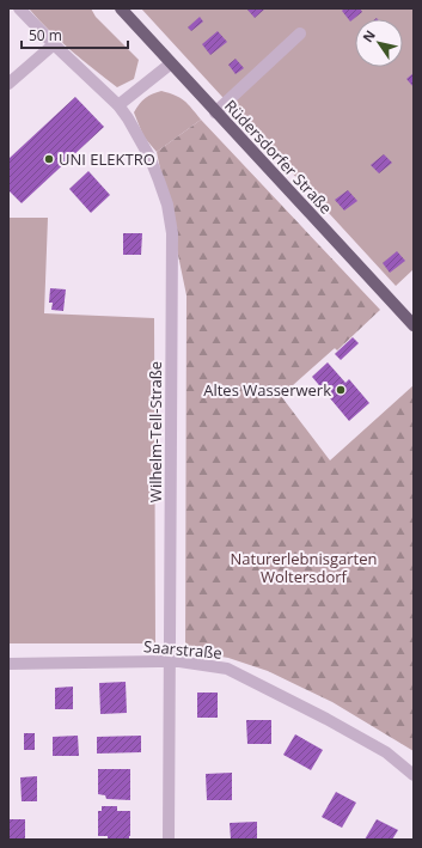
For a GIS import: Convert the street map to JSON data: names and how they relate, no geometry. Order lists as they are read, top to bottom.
{
  "streets": {
    "main road": ["Rüdersdorfer Straße"],
    "street": ["Wilhelm-Tell-Straße", "Saarstraße"]
  },
  "crossings": [
    ["Wilhelm-Tell-Straße", "Saarstraße"]
  ],
  "parks": ["Naturerlebnisgarten Woltersdorf"],
  "places": ["UNI ELEKTRO", "Altes Wasserwerk"],
  "scale_bar": "50 m",
  "north": "top left"
}
